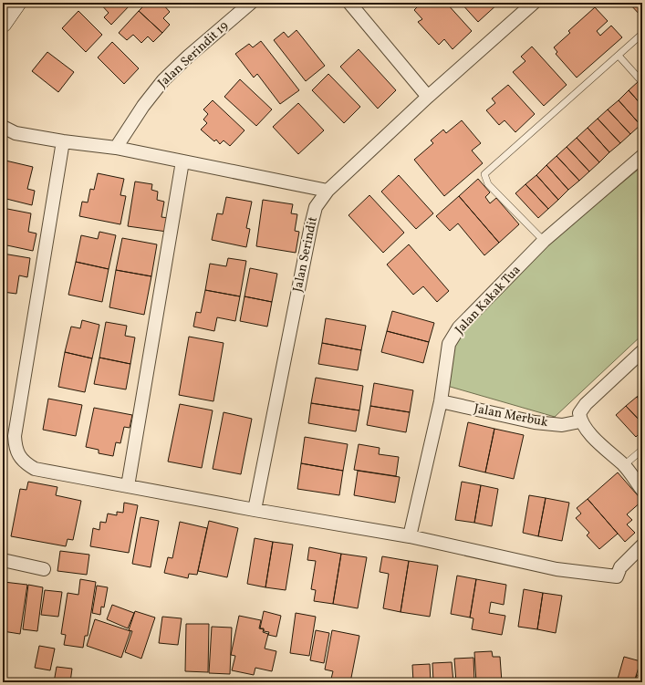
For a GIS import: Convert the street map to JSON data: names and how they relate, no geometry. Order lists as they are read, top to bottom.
{
  "streets": {
    "street": [
      "Jalan Serindit 19",
      "Jalan Serindit",
      "Jalan Kakak Tua",
      "Jalan Merbuk"
    ]
  },
  "crossings": [
    ["Jalan Kakak Tua", "Jalan Merbuk"]
  ]
}
